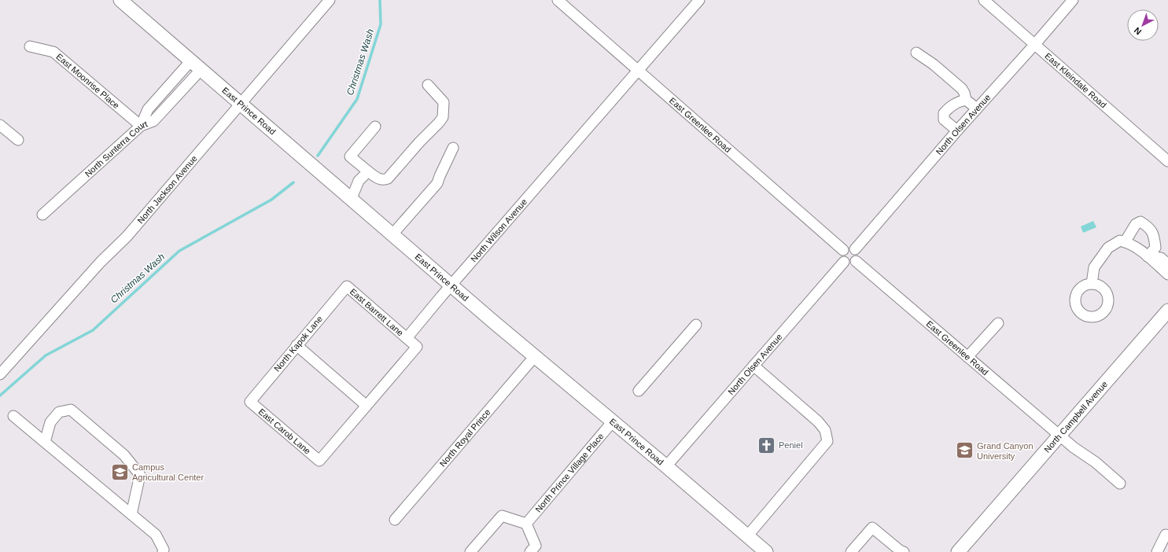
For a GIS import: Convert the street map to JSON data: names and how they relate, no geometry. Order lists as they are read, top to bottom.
{
  "streets": {
    "main road": ["East Prince Road", "North Campbell Avenue"],
    "street": [
      "East Kleindale Road",
      "East Moonrise Place",
      "North Olsen Avenue",
      "East Greenlee Road",
      "North Sunterra Court",
      "North Jackson Avenue",
      "North Wilson Avenue",
      "East Barrett Lane",
      "North Kapok Lane",
      "East Carob Lane",
      "North Royal Prince",
      "North Prince Village Place"
    ]
  },
  "crossings": [
    ["East Kleindale Road", "North Olsen Avenue"],
    ["East Moonrise Place", "North Sunterra Court"],
    ["East Prince Road", "North Olsen Avenue"],
    ["East Prince Road", "North Sunterra Court"],
    ["East Prince Road", "North Jackson Avenue"],
    ["East Prince Road", "North Wilson Avenue"],
    ["East Prince Road", "North Royal Prince"],
    ["East Prince Road", "North Prince Village Place"],
    ["North Olsen Avenue", "East Greenlee Road"],
    ["East Greenlee Road", "North Wilson Avenue"],
    ["East Greenlee Road", "North Campbell Avenue"],
    ["North Wilson Avenue", "East Barrett Lane"],
    ["East Barrett Lane", "North Kapok Lane"],
    ["North Kapok Lane", "East Carob Lane"]
  ],
  "water": ["Christmas Wash"],
  "places": {
    "church": ["Peniel"],
    "school or university": ["Grand Canyon University", "Campus Agricultural Center"]
  },
  "north": "bottom left"
}
